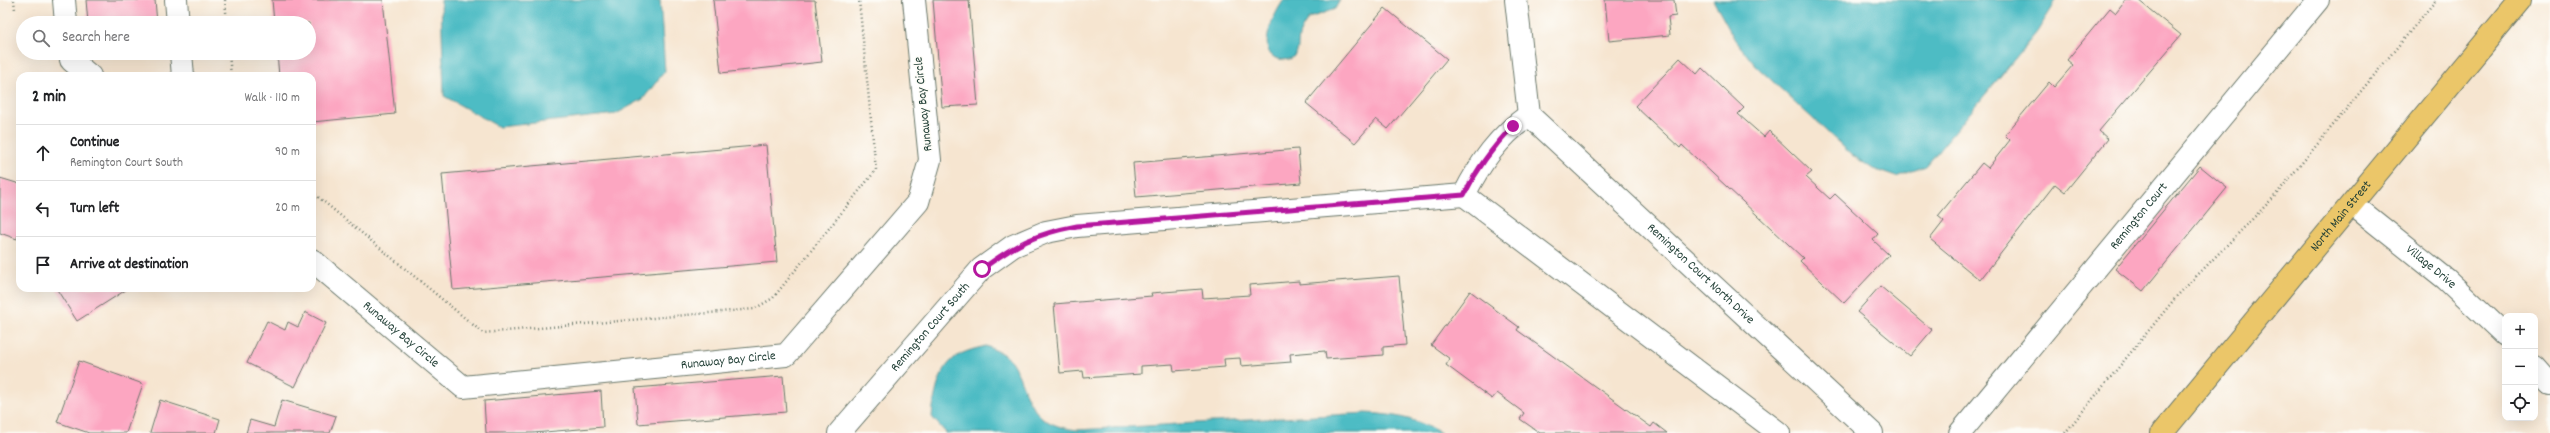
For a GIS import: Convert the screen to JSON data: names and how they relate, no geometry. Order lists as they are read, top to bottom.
{
  "streets": {
    "main road": ["North Main Street"],
    "street": [
      "Runaway Bay Circle",
      "Remington Court",
      "Village Drive",
      "Remington Court North Drive",
      "Remington Court South"
    ]
  },
  "crossings": [
    ["North Main Street", "Village Drive"]
  ],
  "page": {
    "search": "Search here",
    "heading": ["2 min", "Walk · 110 m"],
    "list": [
      ["Continue", "Remington Court South", "90 m"],
      ["Turn left", "20 m"],
      "Arrive at destination"
    ],
    "map_buttons": ["+", "−"]
  }
}
